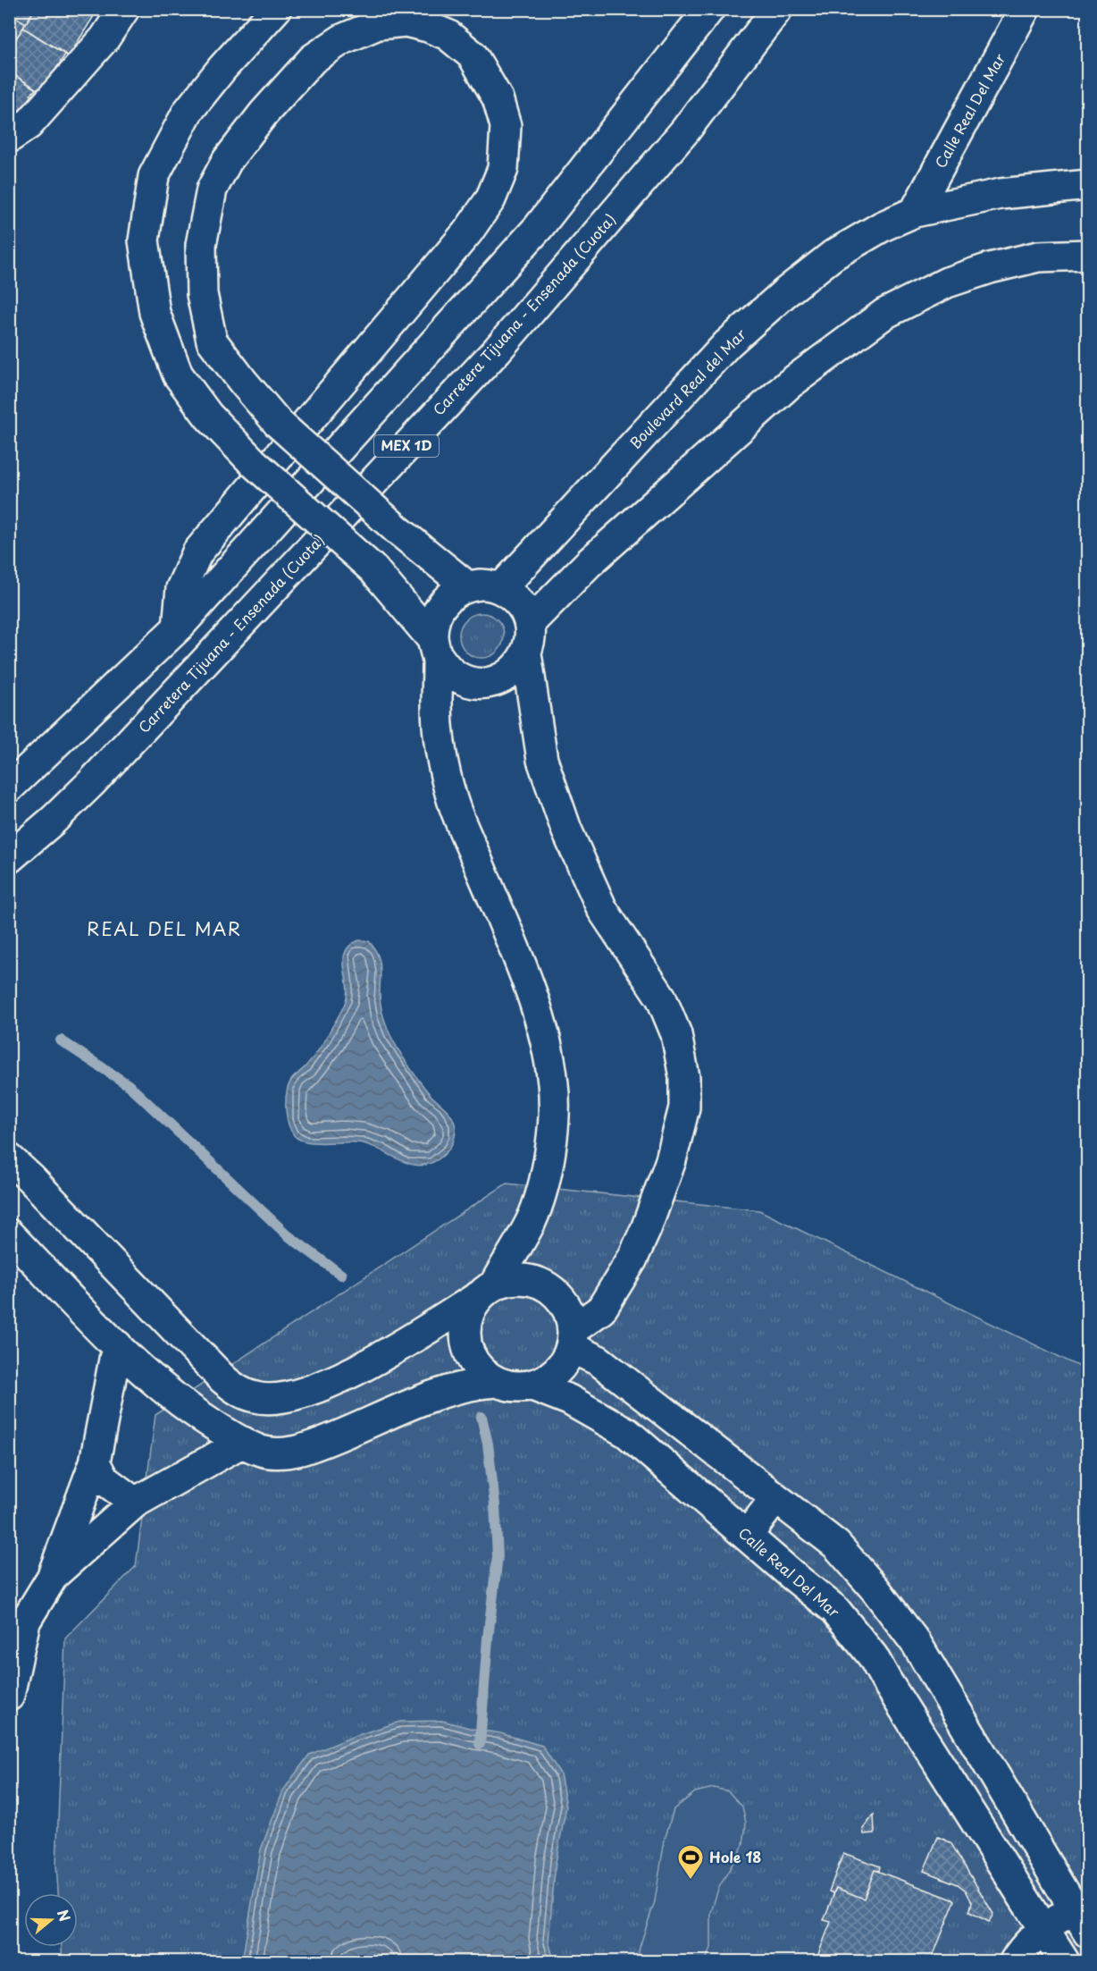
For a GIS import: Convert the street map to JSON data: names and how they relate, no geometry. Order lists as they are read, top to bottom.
{
  "streets": {
    "main road": [
      "Calle Real Del Mar",
      "Carretera Tijuana - Ensenada (Cuota)",
      "Boulevard Real del Mar",
      "MEX 1D"
    ]
  },
  "crossings": [
    ["Calle Real Del Mar", "Boulevard Real del Mar"]
  ],
  "districts": ["REAL DEL MAR"],
  "places": {
    "sports": ["Hole 18"]
  },
  "north": "right"
}
